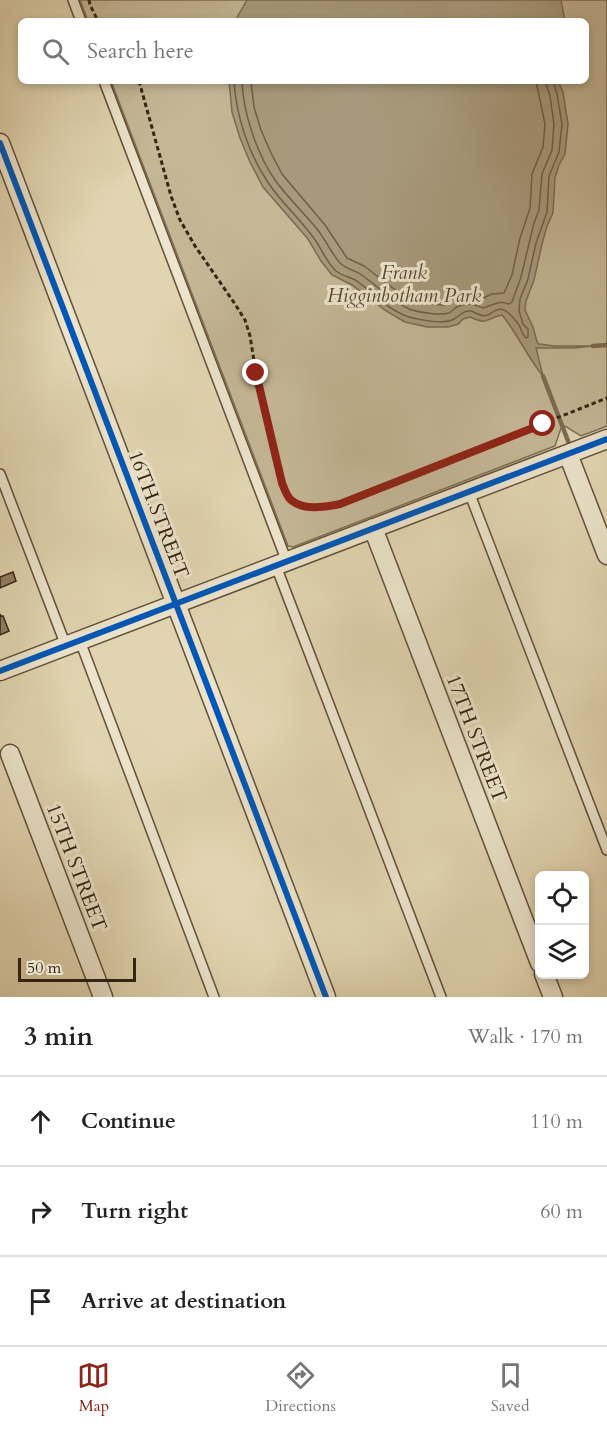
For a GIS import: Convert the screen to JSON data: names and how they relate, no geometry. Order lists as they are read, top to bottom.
{
  "streets": {
    "street": ["16TH STREET", "17TH STREET", "15TH STREET"]
  },
  "parks": ["Frank Higginbotham Park"],
  "scale_bar": "50 m",
  "page": {
    "search": "Search here",
    "scale": "50 m",
    "heading": ["3 min", "Walk · 170 m"],
    "list": [
      ["Continue", "110 m"],
      ["Turn right", "60 m"],
      "Arrive at destination"
    ],
    "nav": ["Map", "Directions", "Saved"]
  }
}
